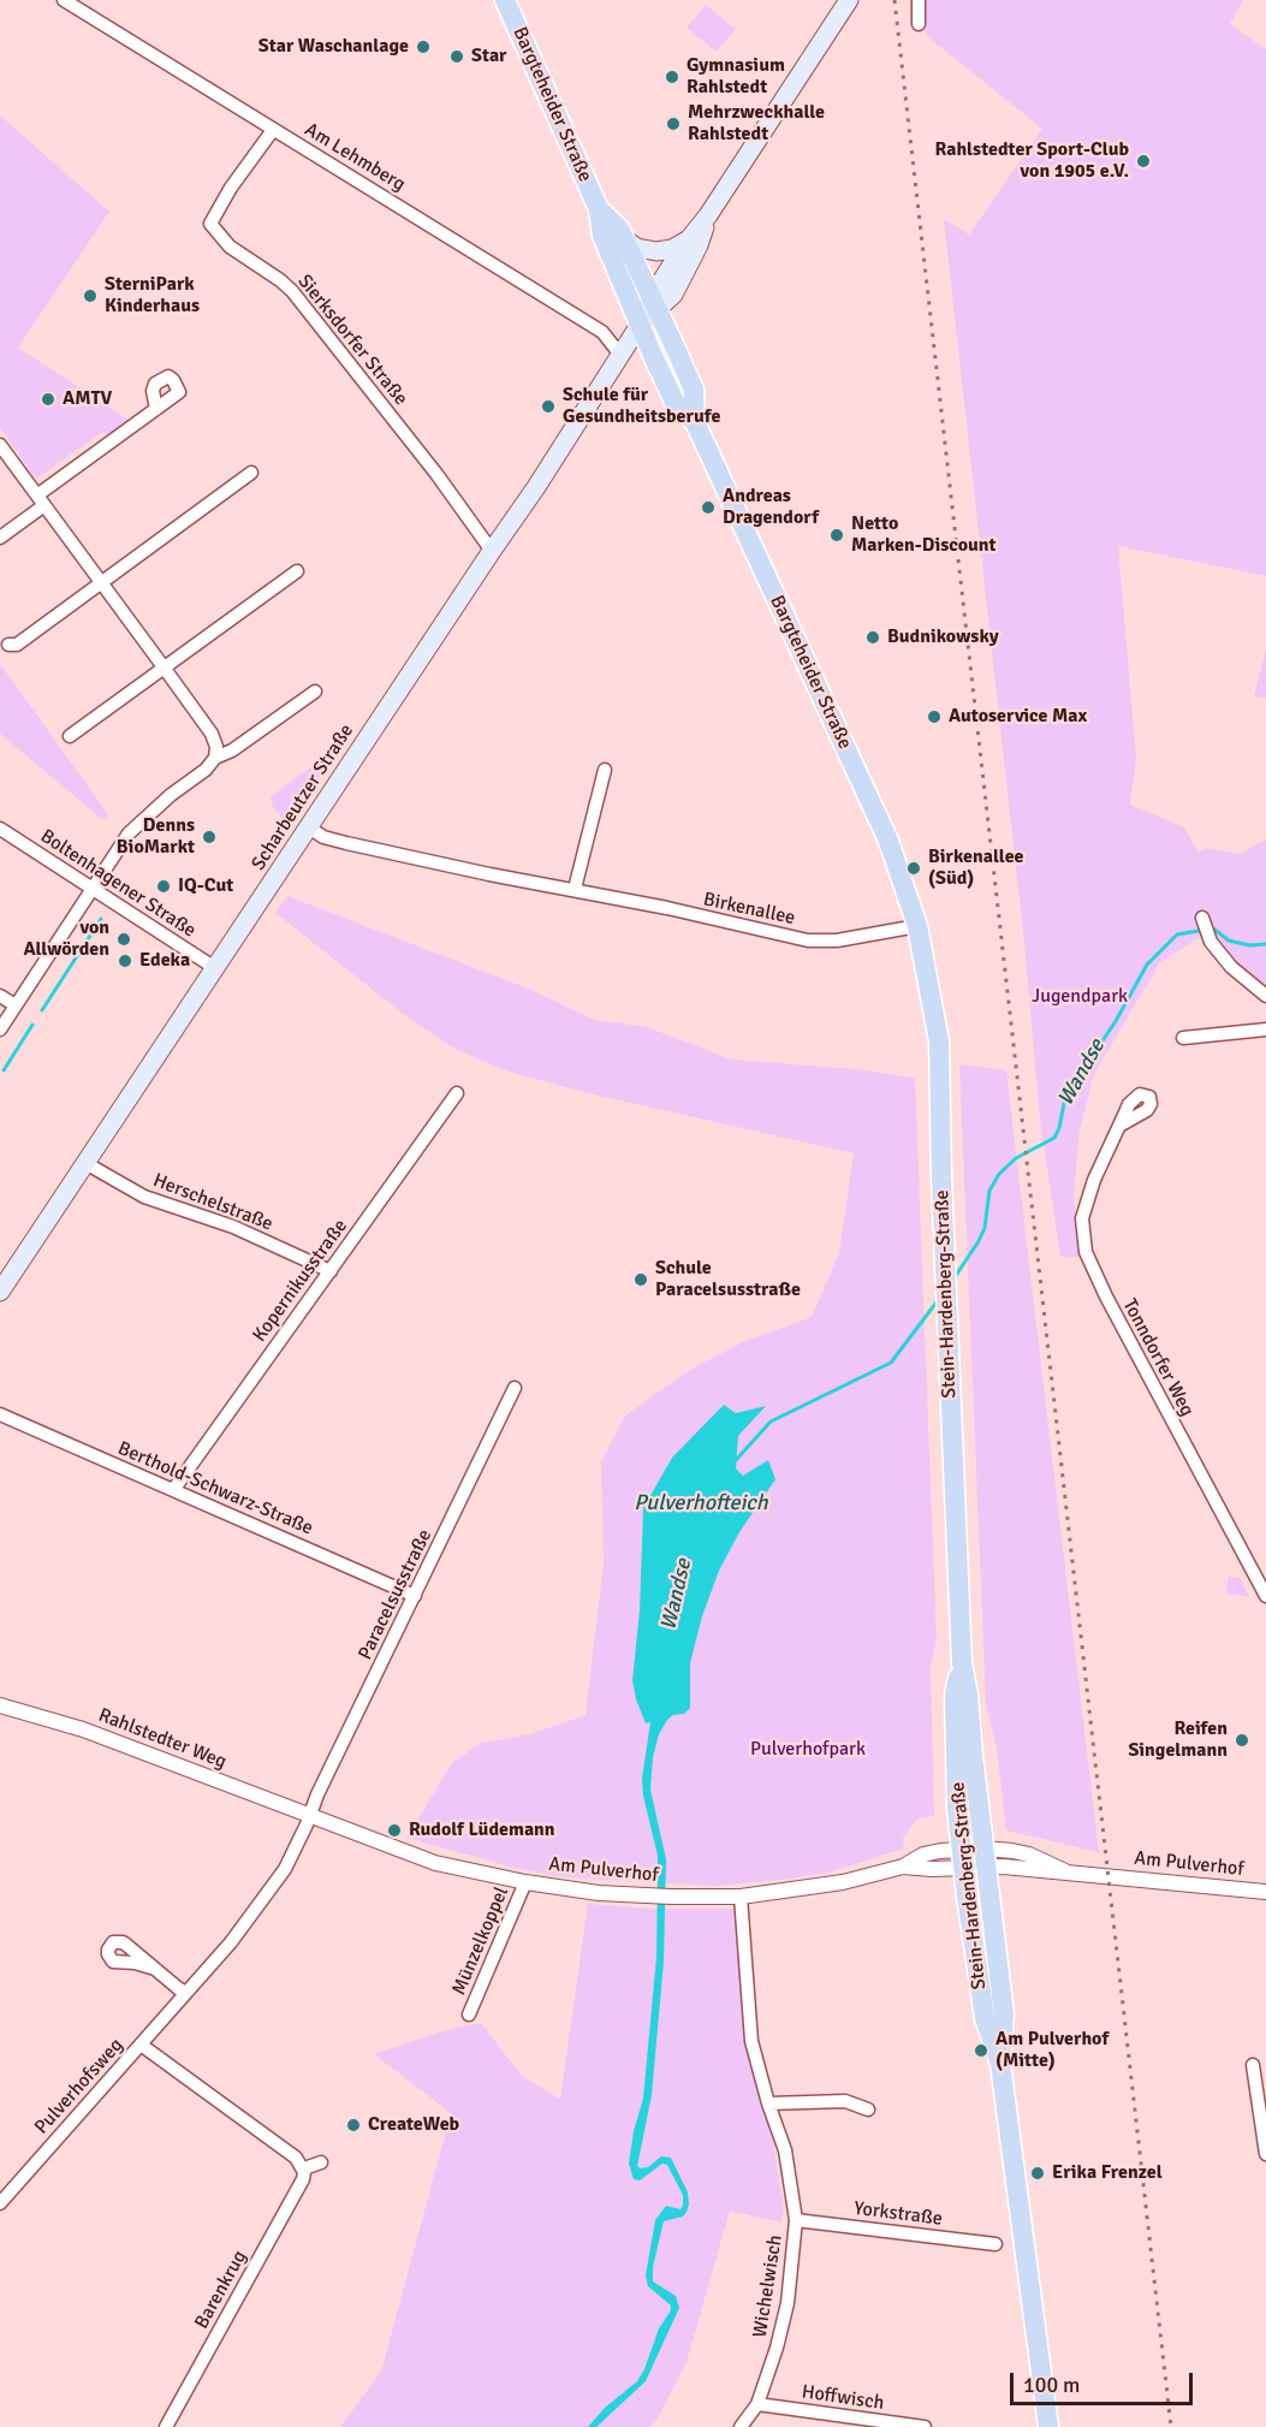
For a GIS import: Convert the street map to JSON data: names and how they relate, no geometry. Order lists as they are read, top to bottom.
{
  "streets": {
    "main road": ["Bargteheider Straße", "Scharbeutzer Straße", "Stein-Hardenberg-Straße"],
    "street": [
      "Am Lehmberg",
      "Sierksdorfer Straße",
      "Boltenhagener Straße",
      "Birkenallee",
      "Herschelstraße",
      "Kopernikusstraße",
      "Tonndorfer Weg",
      "Berthold-Schwarz-Straße",
      "Paracelsusstraße",
      "Rahlstedter Weg",
      "Am Pulverhof",
      "Münzelkoppel",
      "Pulverhofsweg",
      "Yorkstraße",
      "Wichelwisch",
      "Barenkrug",
      "Hoffwisch"
    ]
  },
  "crossings": [
    ["Bargteheider Straße", "Scharbeutzer Straße"],
    ["Bargteheider Straße", "Birkenallee"],
    ["Bargteheider Straße", "Stein-Hardenberg-Straße"],
    ["Am Lehmberg", "Sierksdorfer Straße"],
    ["Am Lehmberg", "Scharbeutzer Straße"],
    ["Sierksdorfer Straße", "Scharbeutzer Straße"],
    ["Scharbeutzer Straße", "Boltenhagener Straße"],
    ["Scharbeutzer Straße", "Birkenallee"],
    ["Scharbeutzer Straße", "Herschelstraße"],
    ["Birkenallee", "Stein-Hardenberg-Straße"],
    ["Herschelstraße", "Kopernikusstraße"],
    ["Kopernikusstraße", "Berthold-Schwarz-Straße"],
    ["Stein-Hardenberg-Straße", "Am Pulverhof"],
    ["Berthold-Schwarz-Straße", "Paracelsusstraße"],
    ["Paracelsusstraße", "Rahlstedter Weg"],
    ["Paracelsusstraße", "Am Pulverhof"],
    ["Paracelsusstraße", "Pulverhofsweg"],
    ["Rahlstedter Weg", "Am Pulverhof"],
    ["Rahlstedter Weg", "Pulverhofsweg"],
    ["Am Pulverhof", "Münzelkoppel"],
    ["Am Pulverhof", "Pulverhofsweg"],
    ["Am Pulverhof", "Wichelwisch"],
    ["Yorkstraße", "Wichelwisch"],
    ["Wichelwisch", "Hoffwisch"]
  ],
  "water": ["Wandse", "Pulverhofteich"],
  "parks": ["Jugendpark", "Pulverhofpark"],
  "places": [
    "Star Waschanlage",
    "Star",
    "Gymnasium Rahlstedt",
    "Mehrzweckhalle Rahlstedt",
    "Rahlstedter Sport-Club von 1905 e.V.",
    "SterniPark Kinderhaus",
    "AMTV",
    "Schule für Gesundheitsberufe",
    "Andreas Dragendorf",
    "Netto Marken-Discount",
    "Budnikowsky",
    "Autoservice Max",
    "Denns BioMarkt",
    "Birkenallee (Süd)",
    "IQ-Cut",
    "von Allwörden",
    "Edeka",
    "Schule Paracelsusstraße",
    "Reifen Singelmann",
    "Rudolf Lüdemann",
    "Am Pulverhof (Mitte)",
    "CreateWeb",
    "Erika Frenzel"
  ],
  "scale_bar": "100 m"
}
